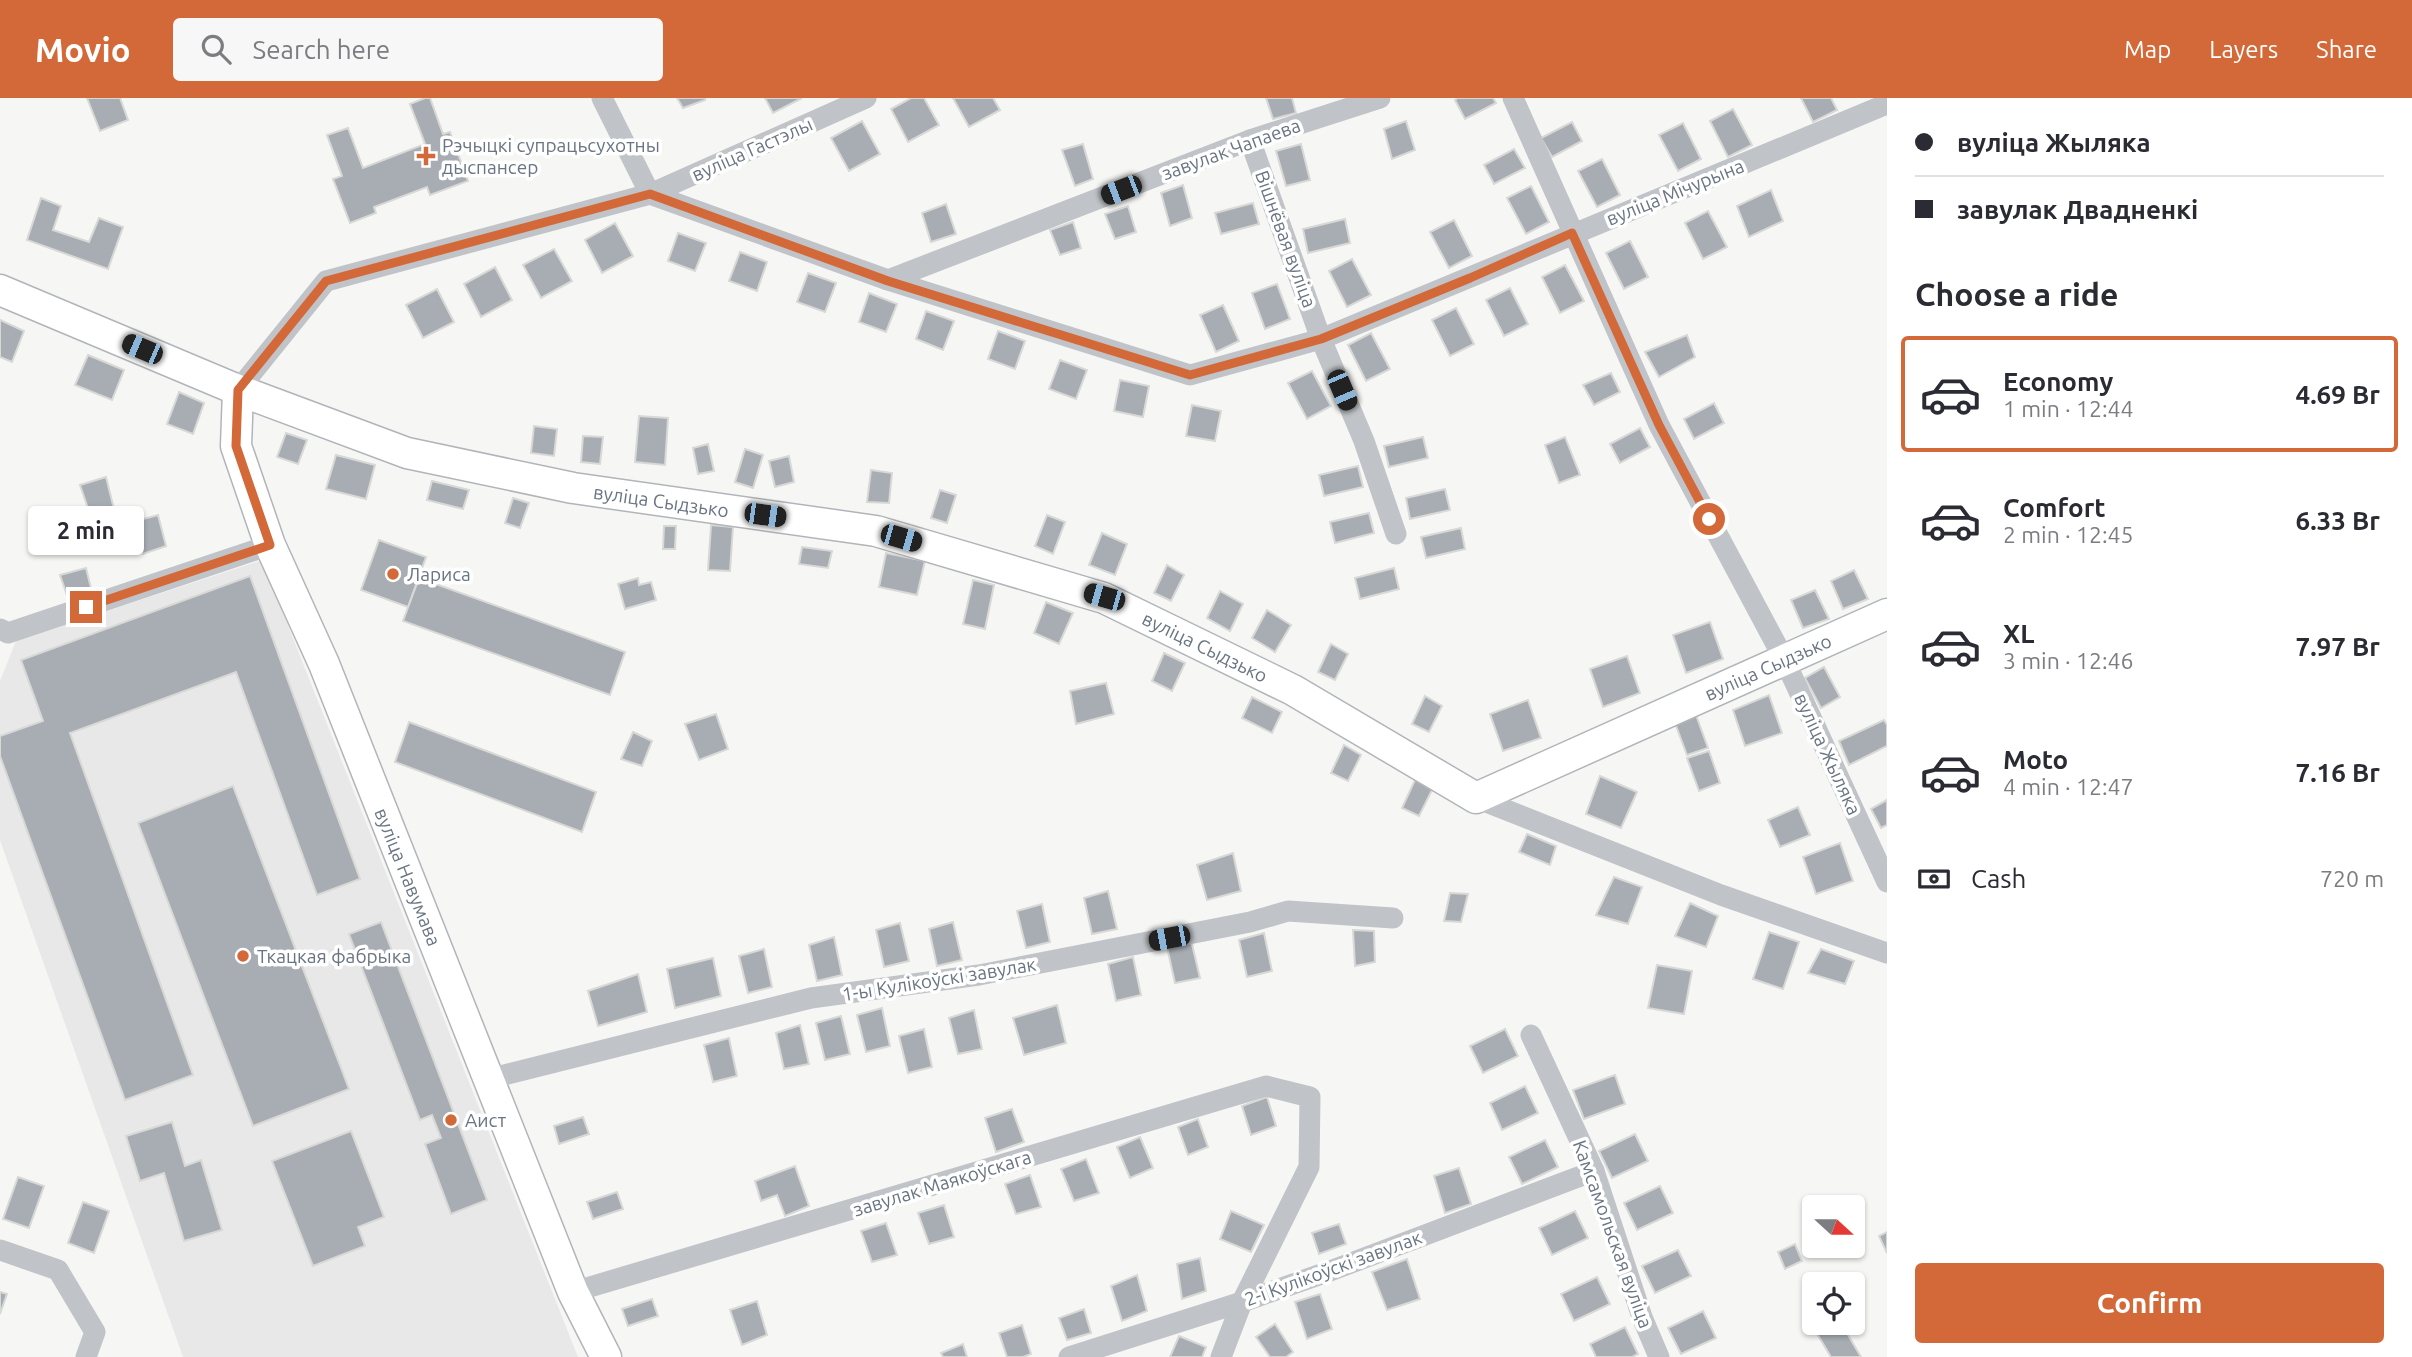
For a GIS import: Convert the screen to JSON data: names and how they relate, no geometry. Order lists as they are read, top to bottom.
{
  "streets": {
    "street": [
      "вуліца Гастэлы",
      "завулак Чапаева",
      "вуліца Мічурына",
      "Вішнёвая вуліца",
      "вуліца Сыдзько",
      "вуліца Жыляка",
      "вуліца Навумава",
      "1-ы Кулікоўскі завулак",
      "завулак Маякоўскага",
      "Камсамольская вуліца",
      "2-і Кулікоўскі завулак"
    ]
  },
  "crossings": [
    ["вуліца Гастэлы", "вуліца Мічурына"],
    ["вуліца Гастэлы", "вуліца Сыдзько"],
    ["вуліца Гастэлы", "вуліца Навумава"],
    ["завулак Чапаева", "вуліца Мічурына"],
    ["завулак Чапаева", "Вішнёвая вуліца"],
    ["вуліца Мічурына", "Вішнёвая вуліца"],
    ["вуліца Мічурына", "вуліца Жыляка"],
    ["вуліца Сыдзько", "вуліца Жыляка"],
    ["вуліца Сыдзько", "вуліца Навумава"],
    ["вуліца Навумава", "1-ы Кулікоўскі завулак"],
    ["вуліца Навумава", "завулак Маякоўскага"],
    ["завулак Маякоўскага", "2-і Кулікоўскі завулак"],
    ["Камсамольская вуліца", "2-і Кулікоўскі завулак"]
  ],
  "places": {
    "health": ["Рэчыцкі супрацьсухотны дыспансер"],
    "other": ["Лариса", "Ткацкая фабрыка", "Аист"]
  },
  "north": "right",
  "page": {
    "header": "Movio",
    "search": "Search here",
    "nav": ["Map", "Layers", "Share"],
    "banner": ["вуліца Жыляка", "завулак Двадненкі"],
    "heading": "Choose a ride",
    "list": [
      {
        "name": "Economy",
        "note": "1 min · 12:44",
        "value": "4.69 Br"
      },
      {
        "name": "Comfort",
        "note": "2 min · 12:45",
        "value": "6.33 Br"
      },
      {
        "name": "XL",
        "note": "3 min · 12:46",
        "value": "7.97 Br"
      },
      {
        "name": "Moto",
        "note": "4 min · 12:47",
        "value": "7.16 Br"
      }
    ],
    "bubble": "2 min",
    "pay": ["Cash", "720 m"],
    "buttons": "Confirm"
  }
}
